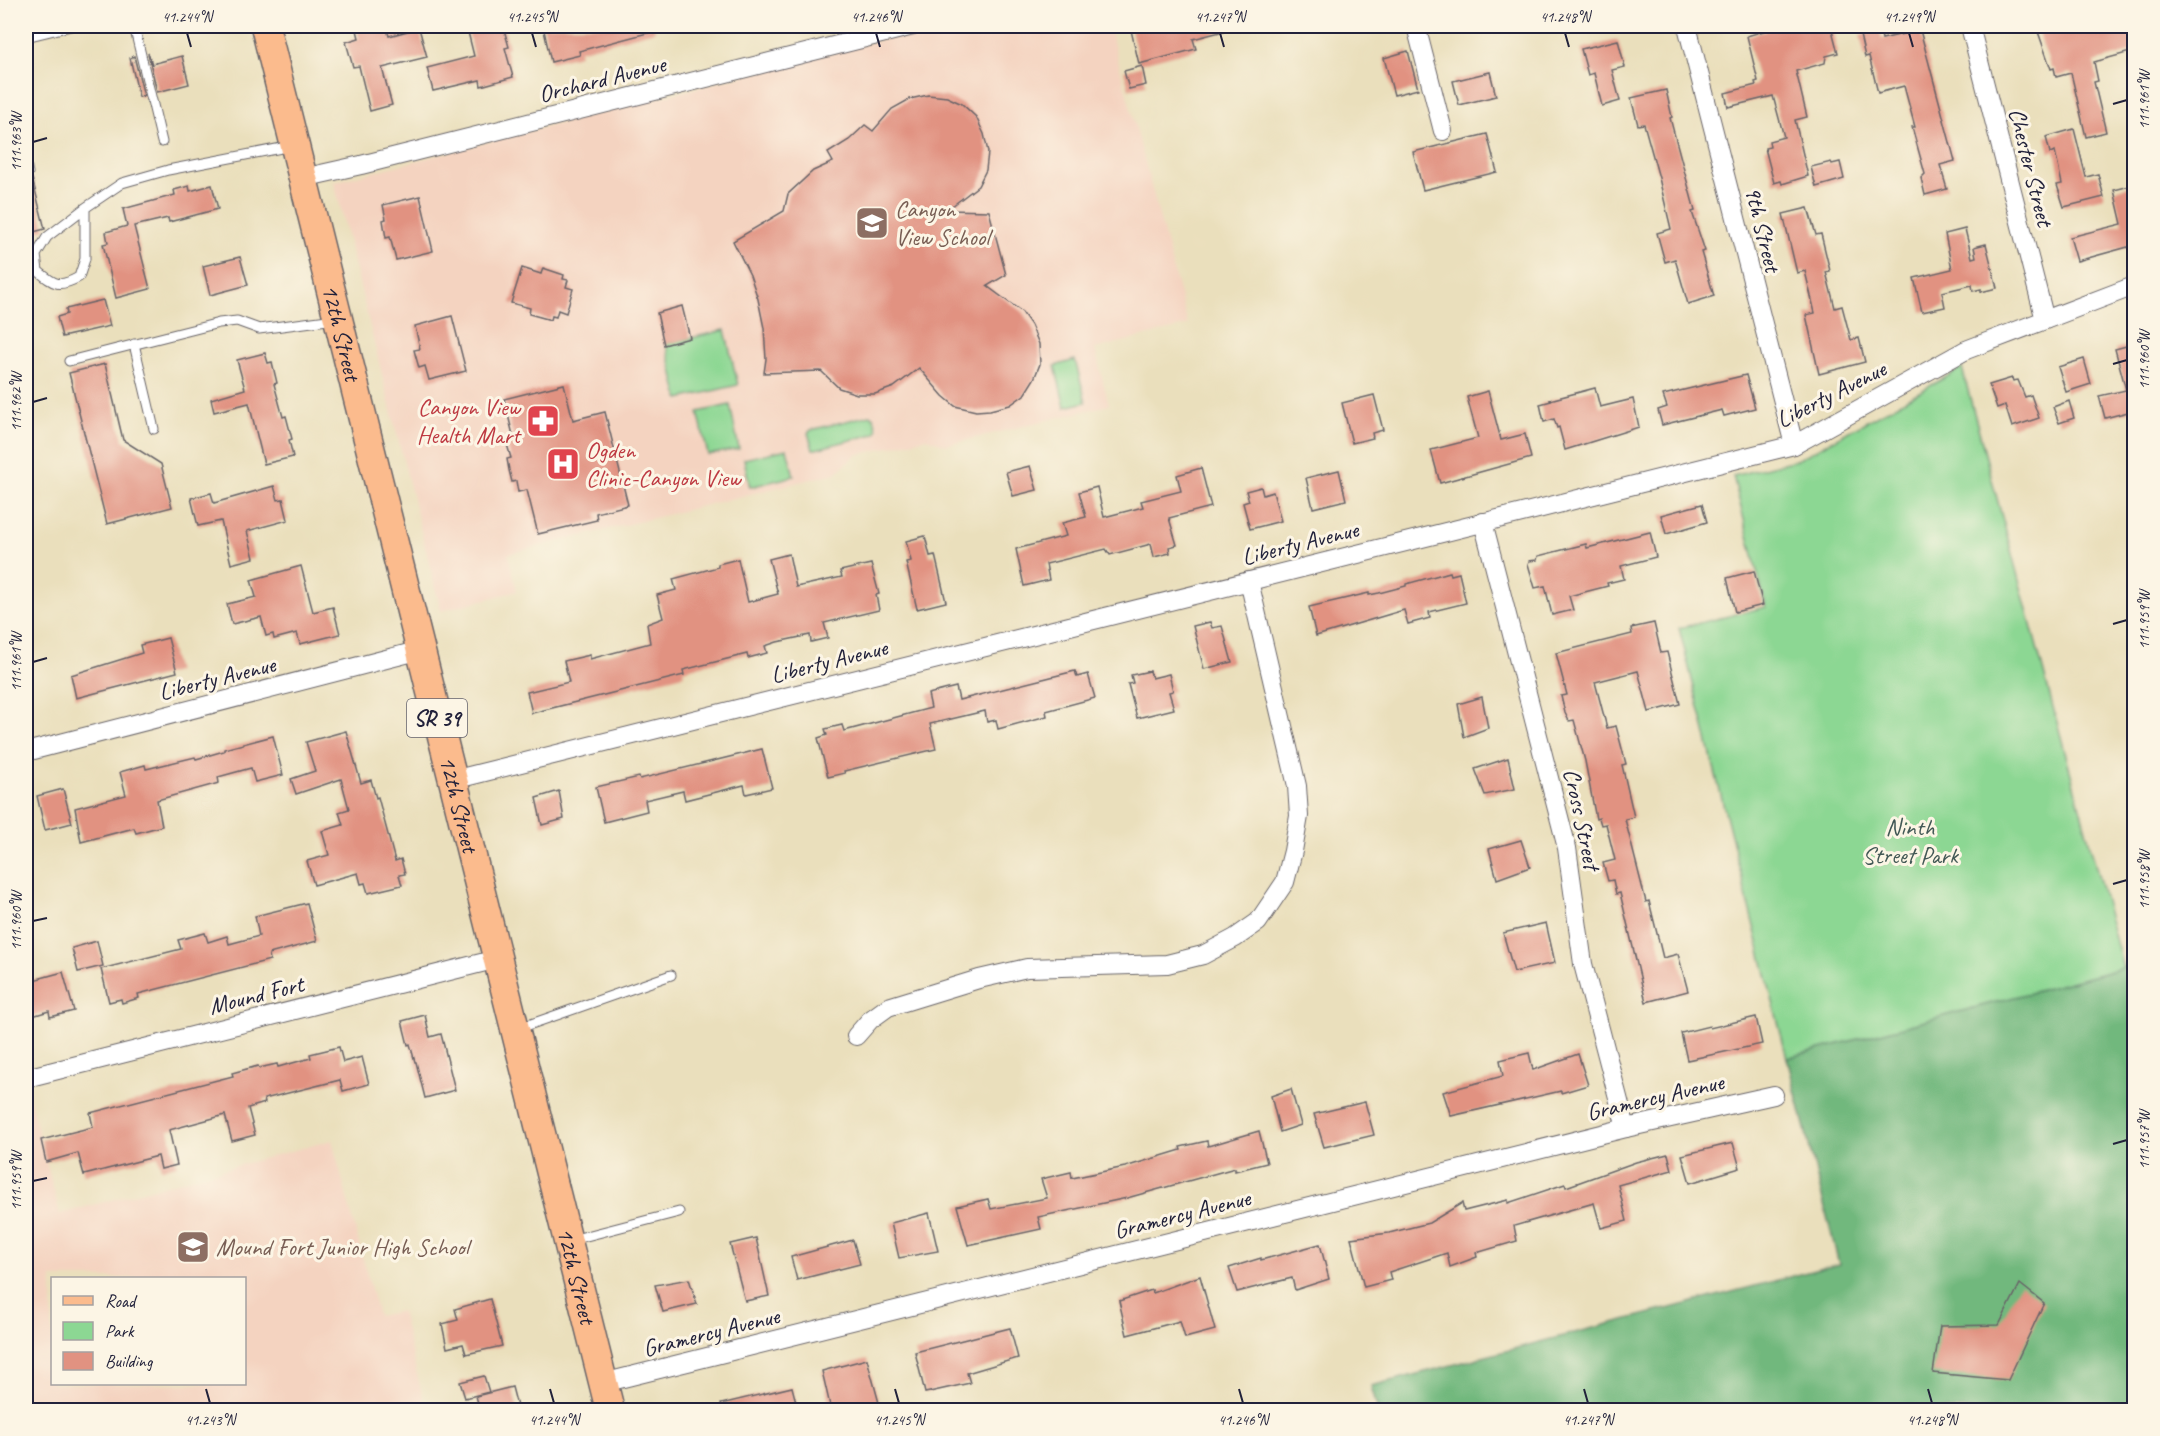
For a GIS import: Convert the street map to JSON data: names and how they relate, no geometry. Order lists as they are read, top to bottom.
{
  "streets": {
    "main road": ["12th Street", "SR 39"],
    "street": [
      "Orchard Avenue",
      "Chester Street",
      "9th Street",
      "Liberty Avenue",
      "Cross Street",
      "Mound Fort",
      "Gramercy Avenue"
    ]
  },
  "crossings": [
    ["Orchard Avenue", "12th Street"],
    ["Chester Street", "Liberty Avenue"],
    ["9th Street", "Liberty Avenue"],
    ["12th Street", "Liberty Avenue"],
    ["12th Street", "Mound Fort"],
    ["12th Street", "Gramercy Avenue"],
    ["Liberty Avenue", "Cross Street"],
    ["Cross Street", "Gramercy Avenue"]
  ],
  "parks": ["Ninth Street Park"],
  "places": {
    "school or university": ["Canyon View School", "Mound Fort Junior High School"],
    "pharmacy": ["Canyon View Health Mart"],
    "hospital": ["Ogden Clinic-Canyon View"]
  },
  "legend": ["Road", "Park", "Building"],
  "coordinates": [
    "41.244°N",
    "41.245°N",
    "41.246°N",
    "41.247°N",
    "41.248°N",
    "41.249°N",
    "111.961°W",
    "111.963°W",
    "111.960°W",
    "111.962°W",
    "111.959°W",
    "111.958°W",
    "111.957°W",
    "41.243°N"
  ]
}
